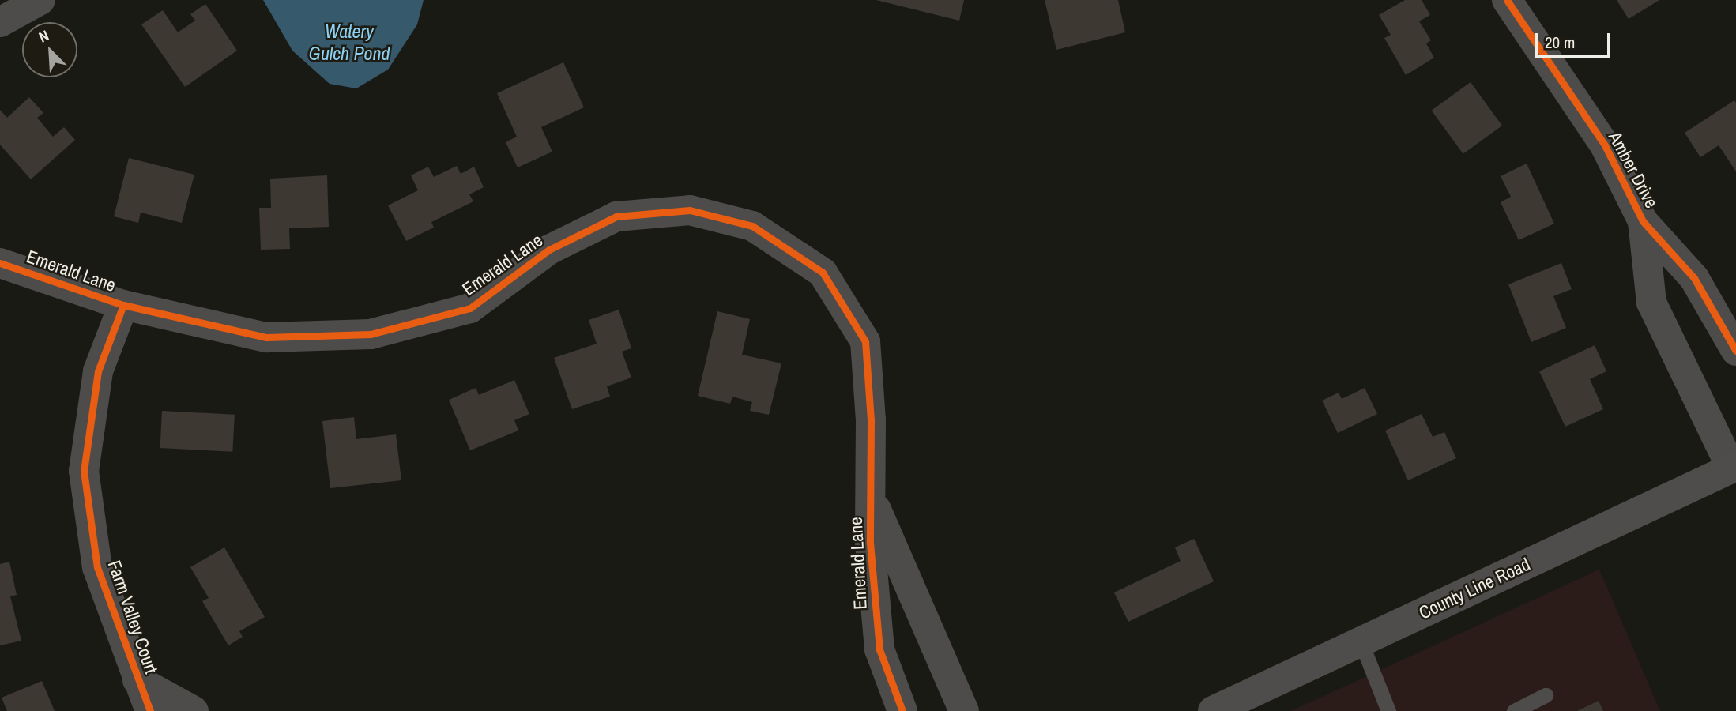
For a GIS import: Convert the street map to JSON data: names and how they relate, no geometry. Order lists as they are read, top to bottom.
{
  "streets": {
    "main road": ["County Line Road"],
    "street": ["Amber Drive", "Emerald Lane", "Farm Valley Court"]
  },
  "crossings": [
    ["Amber Drive", "County Line Road"],
    ["Emerald Lane", "Farm Valley Court"]
  ],
  "water": ["Watery Gulch Pond"],
  "scale_bar": "20 m",
  "north": "top left"
}
